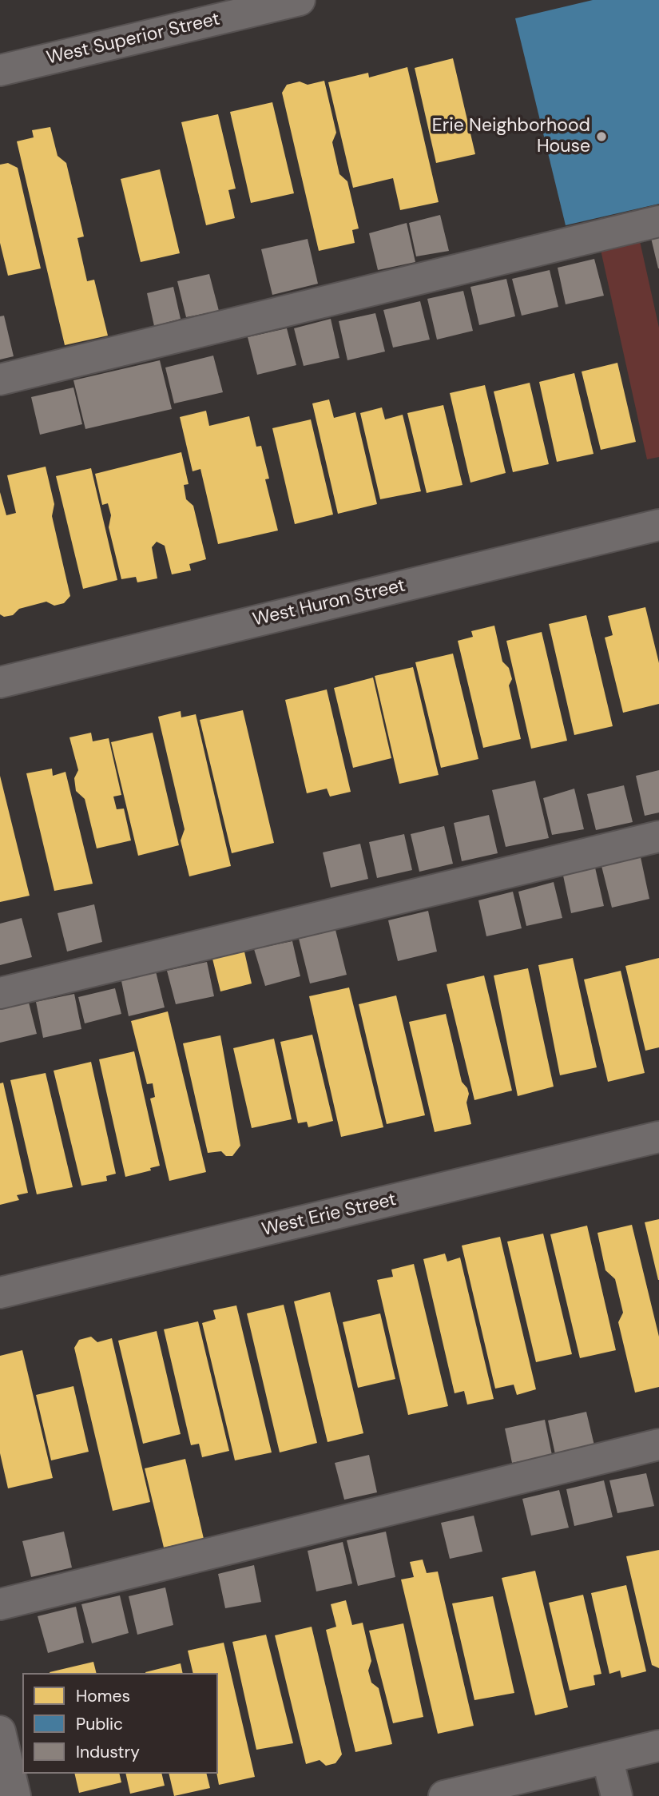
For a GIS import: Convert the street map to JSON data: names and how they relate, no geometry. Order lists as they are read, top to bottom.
{
  "streets": {
    "street": ["West Superior Street", "West Huron Street", "West Erie Street"]
  },
  "places": ["Erie Neighborhood House"],
  "legend": ["Homes", "Public", "Industry"]
}
